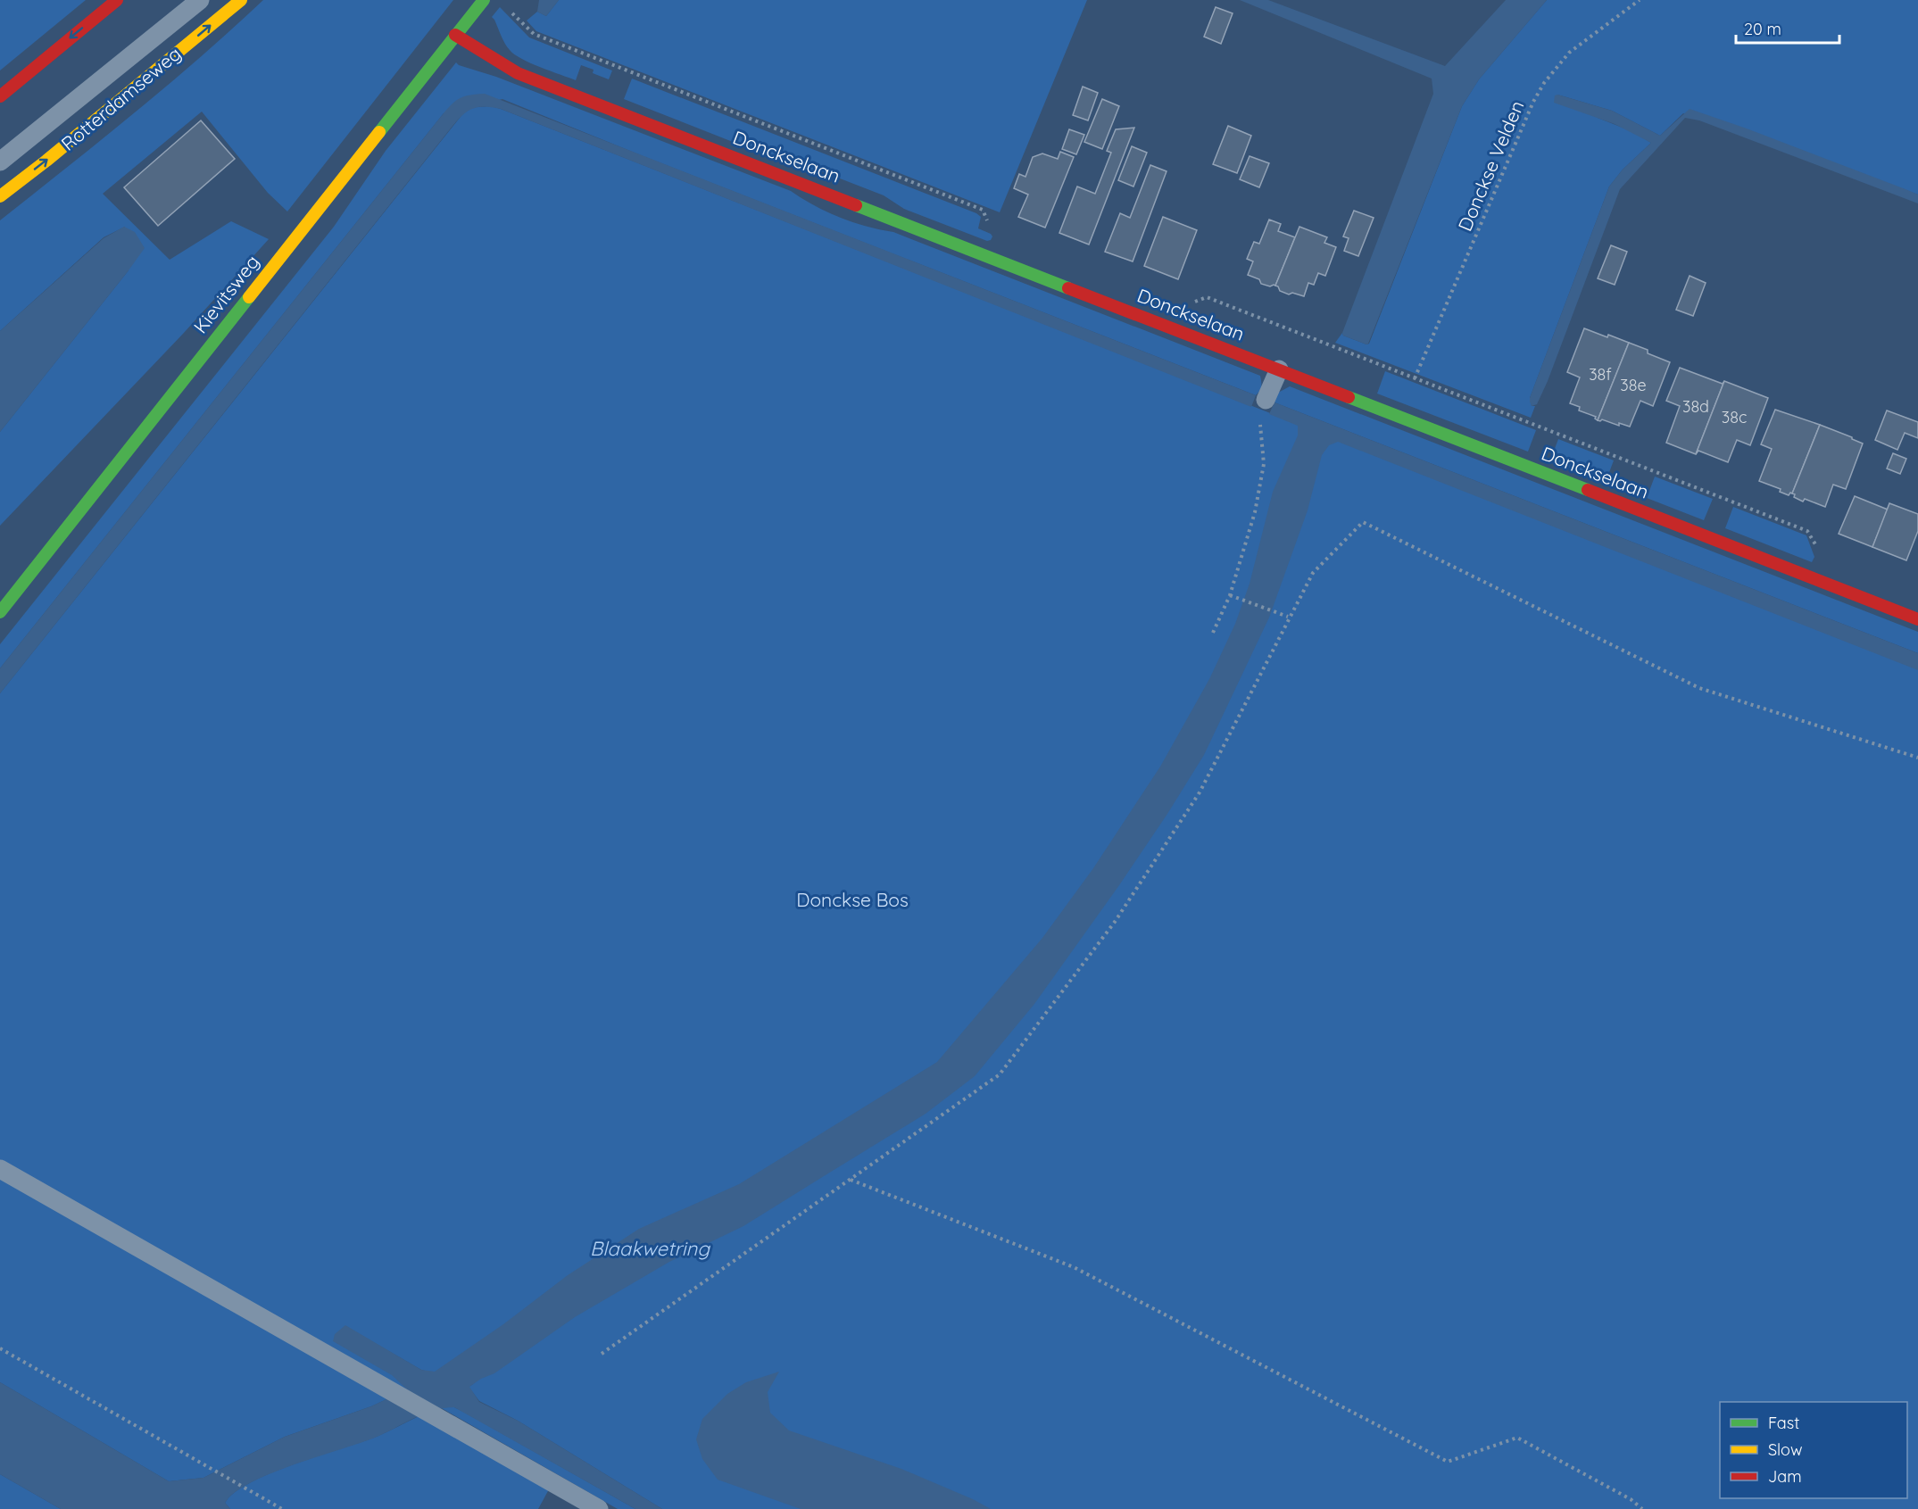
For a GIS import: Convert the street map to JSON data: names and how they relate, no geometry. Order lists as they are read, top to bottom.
{
  "streets": {
    "street": ["Rotterdamseweg", "Donckselaan", "Kievitsweg"],
    "path": ["Donckse Velden"]
  },
  "crossings": [
    ["Donckselaan", "Donckse Velden"],
    ["Donckselaan", "Kievitsweg"]
  ],
  "water": ["Blaakwetring"],
  "parks": ["Donckse Bos"],
  "house_numbers": [
    "38f",
    "38e",
    "38d",
    "38c"
  ],
  "legend": ["Fast", "Slow", "Jam"],
  "scale_bar": "20 m"
}
